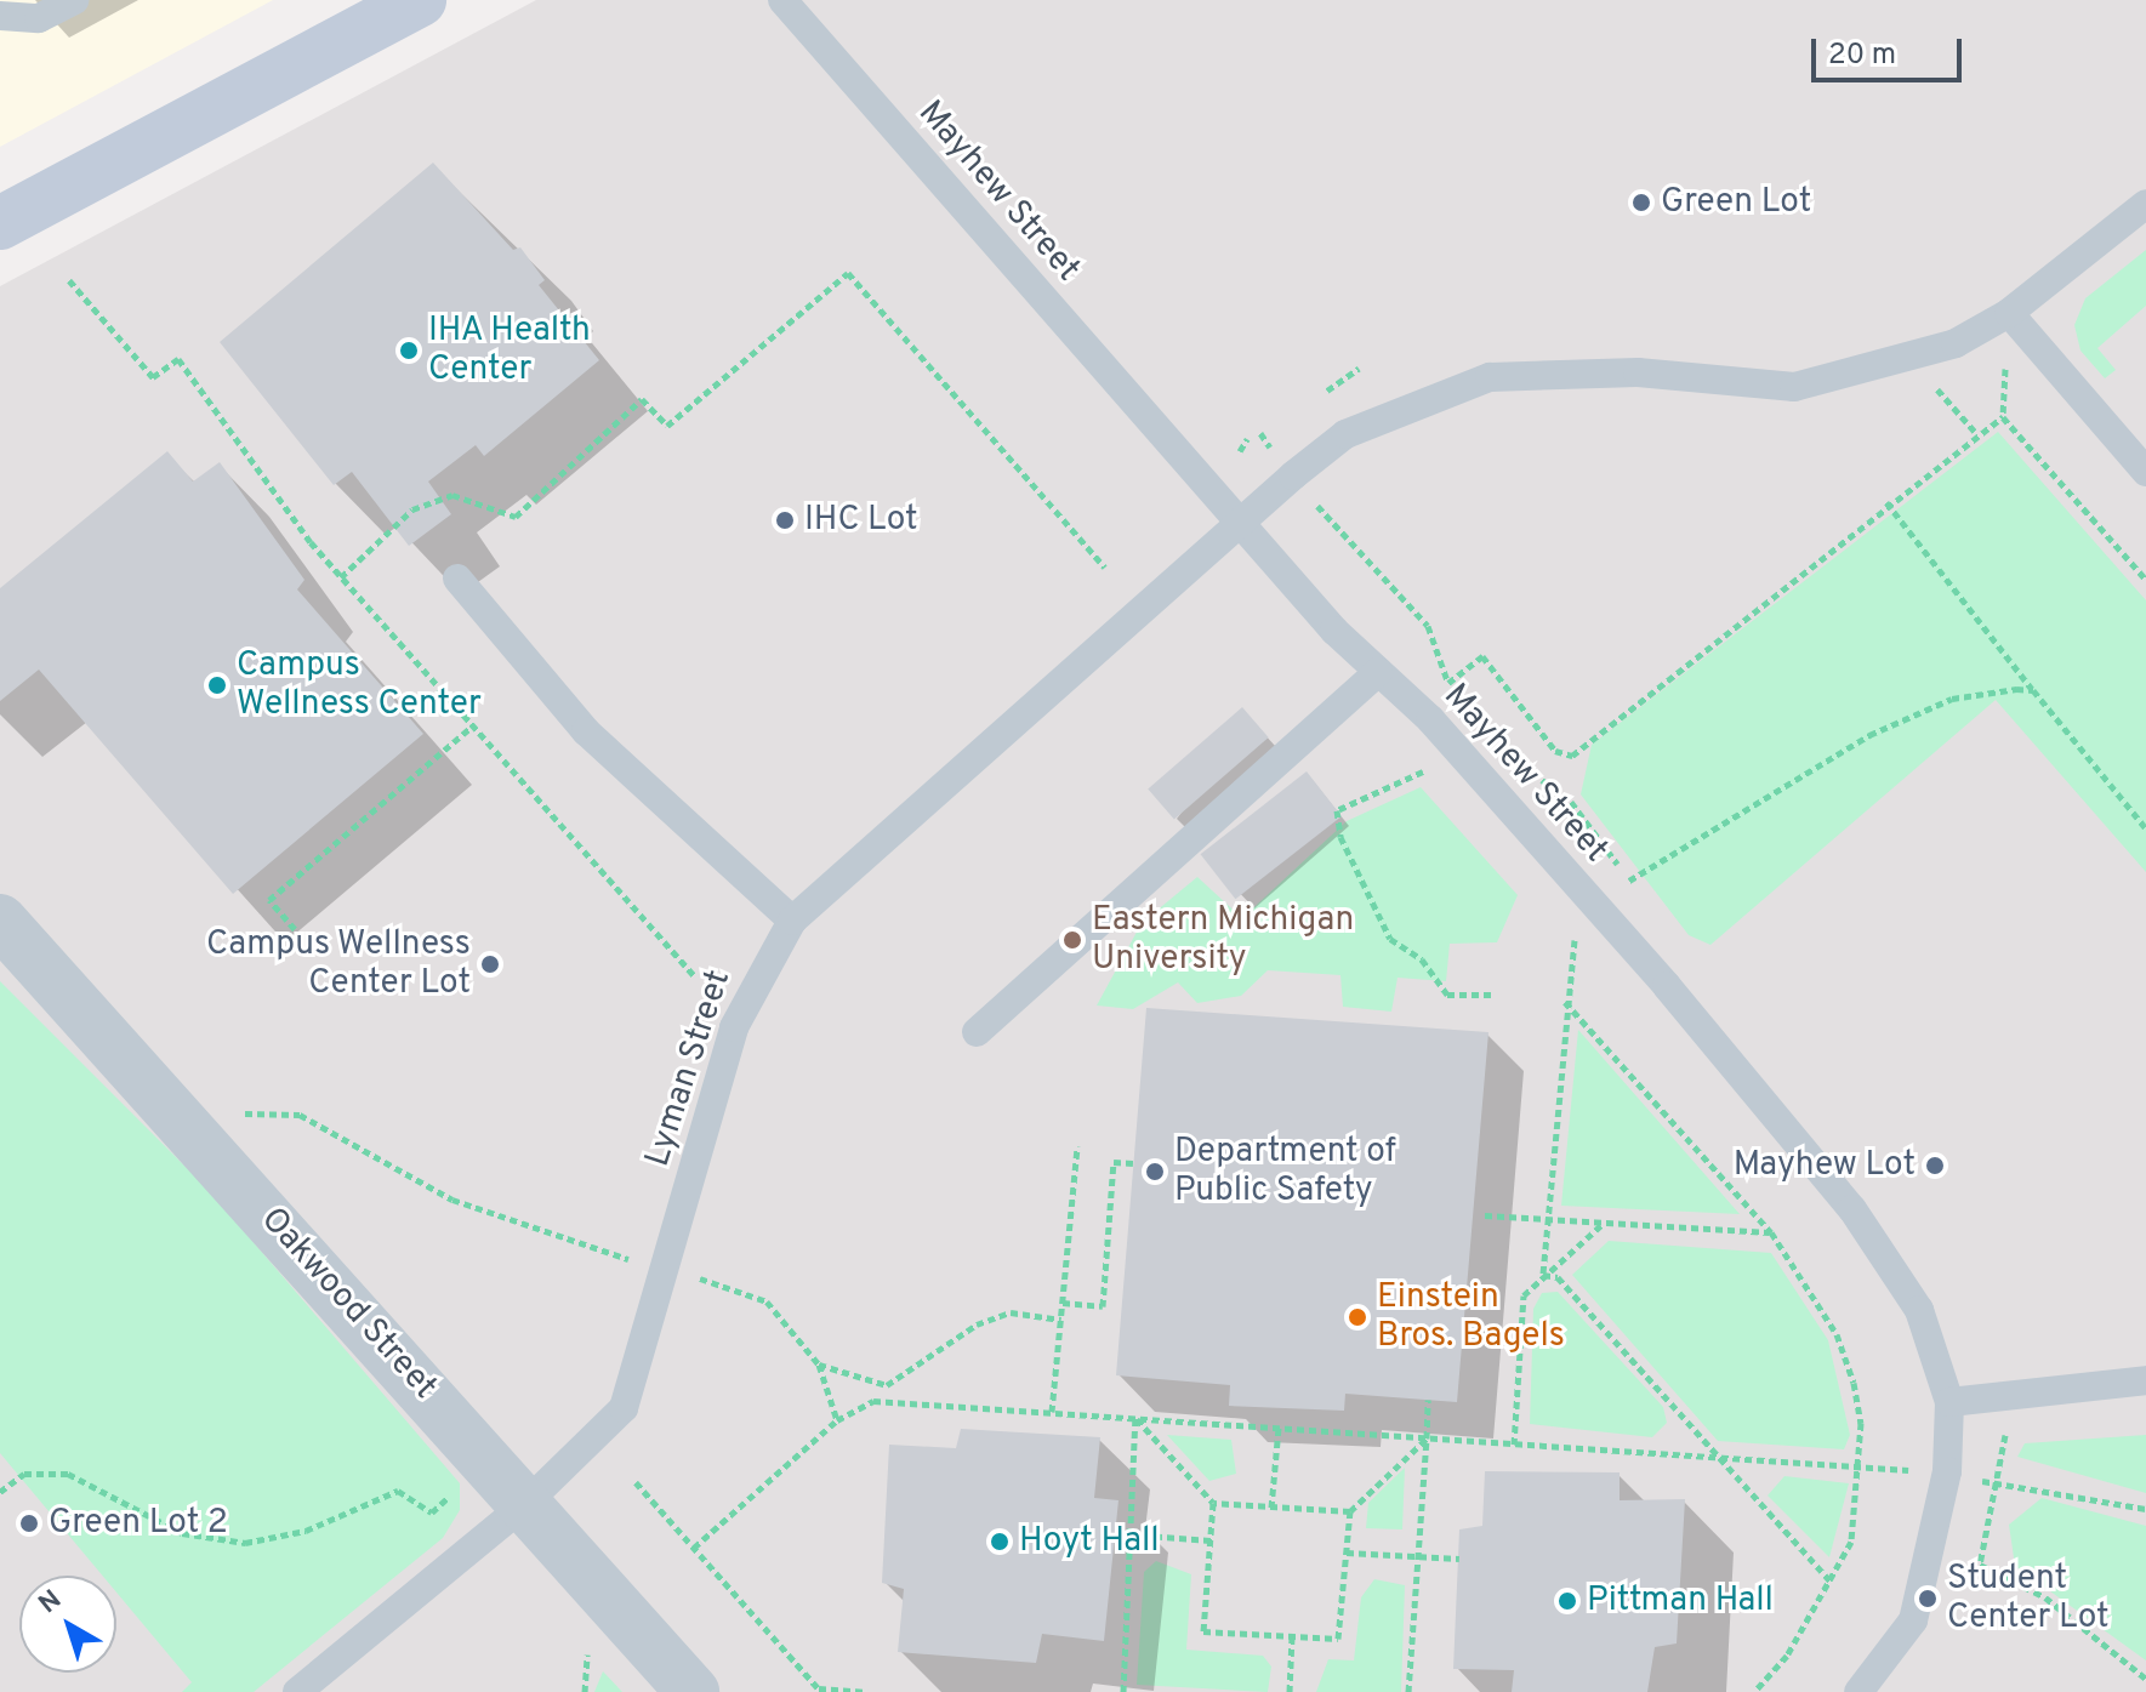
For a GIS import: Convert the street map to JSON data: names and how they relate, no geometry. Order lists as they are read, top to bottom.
{
  "streets": {
    "street": ["Oakwood Street"],
    "lane": ["Mayhew Street", "Lyman Street"]
  },
  "crossings": [
    ["Mayhew Street", "Lyman Street"],
    ["Lyman Street", "Oakwood Street"]
  ],
  "places": [
    "Green Lot",
    "IHA Health Center",
    "IHC Lot",
    "Campus Wellness Center",
    "Eastern Michigan University",
    "Campus Wellness Center Lot",
    "Mayhew Lot",
    "Department of Public Safety",
    "Einstein Bros. Bagels",
    "Green Lot 2",
    "Hoyt Hall",
    "Student Center Lot",
    "Pittman Hall"
  ],
  "scale_bar": "20 m",
  "north": "top left"
}
